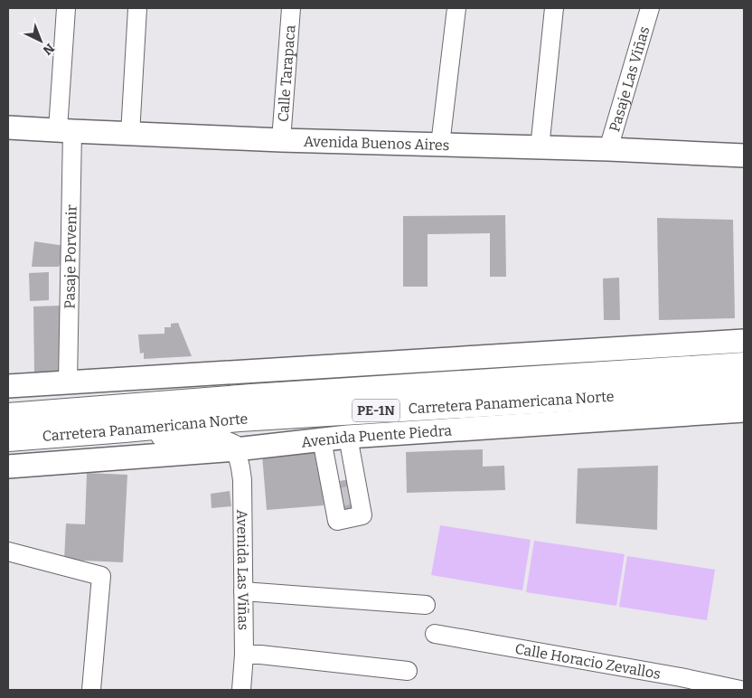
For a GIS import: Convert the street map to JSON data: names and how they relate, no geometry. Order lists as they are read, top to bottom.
{
  "streets": {
    "highway": ["Carretera Panamericana Norte", "PE-1N"],
    "main road": ["Avenida Buenos Aires", "Avenida Puente Piedra"],
    "street": [
      "Calle Tarapaca",
      "Pasaje Las Viñas",
      "Pasaje Porvenir",
      "Avenida Las Viñas",
      "Calle Horacio Zevallos"
    ]
  },
  "crossings": [
    ["Calle Tarapaca", "Avenida Buenos Aires"],
    ["Pasaje Las Viñas", "Avenida Buenos Aires"],
    ["Avenida Buenos Aires", "Pasaje Porvenir"],
    ["Avenida Puente Piedra", "Avenida Las Viñas"]
  ],
  "north": "bottom right"
}
